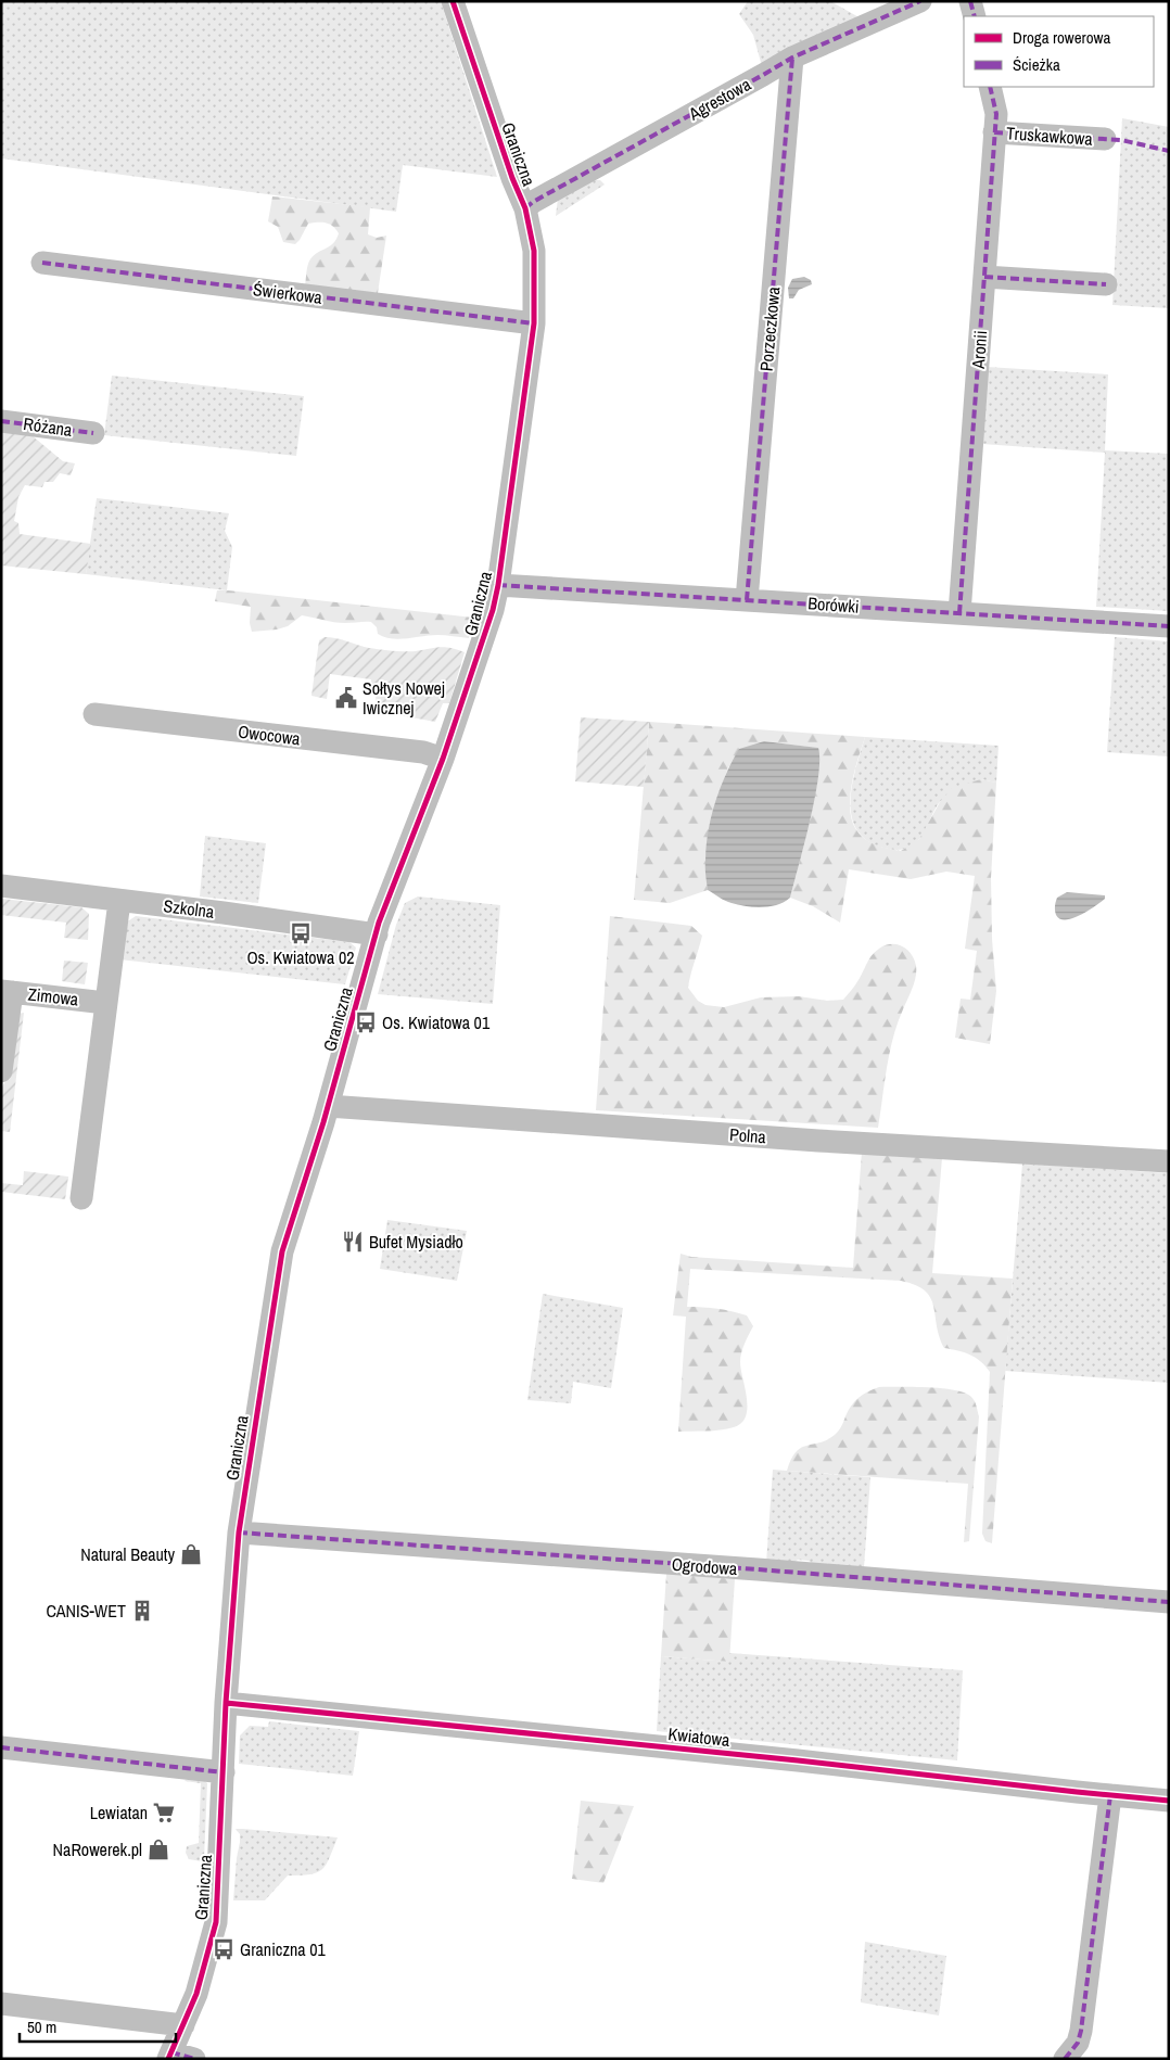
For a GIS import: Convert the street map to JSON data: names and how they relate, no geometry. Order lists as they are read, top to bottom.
{
  "streets": {
    "street": [
      "Agrestowa",
      "Truskawkowa",
      "Graniczna",
      "Świerkowa",
      "Porzeczkowa",
      "Aronii",
      "Różana",
      "Borówki",
      "Owocowa",
      "Szkolna",
      "Zimowa",
      "Polna",
      "Ogrodowa",
      "Kwiatowa"
    ]
  },
  "crossings": [
    ["Agrestowa", "Graniczna"],
    ["Agrestowa", "Porzeczkowa"],
    ["Truskawkowa", "Aronii"],
    ["Graniczna", "Świerkowa"],
    ["Graniczna", "Borówki"],
    ["Graniczna", "Owocowa"],
    ["Graniczna", "Szkolna"],
    ["Graniczna", "Polna"],
    ["Graniczna", "Ogrodowa"],
    ["Graniczna", "Kwiatowa"],
    ["Porzeczkowa", "Borówki"],
    ["Aronii", "Borówki"]
  ],
  "places": {
    "public building": ["Sołtys Nowej Iwicznej"],
    "bus stop": ["Os. Kwiatowa 02", "Os. Kwiatowa 01", "Graniczna 01"],
    "restaurant": ["Bufet Mysiadło"],
    "shop": ["Natural Beauty", "NaRowerek.pl"],
    "building": ["CANIS-WET"],
    "supermarket": ["Lewiatan"]
  },
  "legend": ["Droga rowerowa", "Ścieżka"],
  "scale_bar": "50 m"
}
